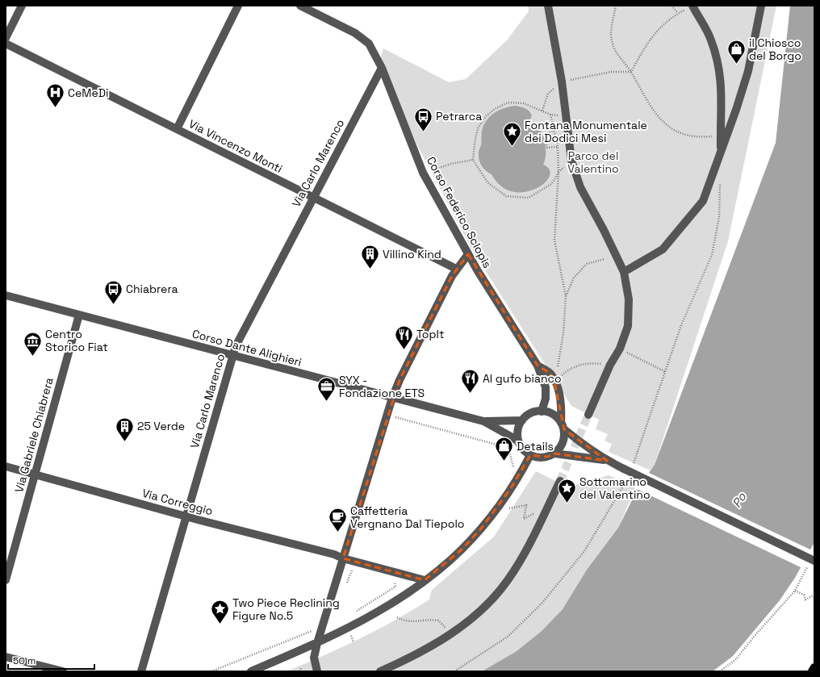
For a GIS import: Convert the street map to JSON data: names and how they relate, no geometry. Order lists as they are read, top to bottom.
{
  "streets": {
    "street": [
      "Via Vincenzo Monti",
      "Via Carlo Marenco",
      "Corso Federico Sclopis",
      "Corso Dante Alighieri",
      "Via Gabriele Chiabrera",
      "Via Correggio"
    ]
  },
  "crossings": [
    ["Via Vincenzo Monti", "Via Carlo Marenco"],
    ["Via Carlo Marenco", "Corso Federico Sclopis"],
    ["Via Carlo Marenco", "Corso Dante Alighieri"],
    ["Via Carlo Marenco", "Via Correggio"],
    ["Corso Federico Sclopis", "Corso Dante Alighieri"],
    ["Corso Dante Alighieri", "Via Gabriele Chiabrera"],
    ["Via Gabriele Chiabrera", "Via Correggio"]
  ],
  "water": ["Po"],
  "parks": ["Parco del Valentino"],
  "places": {
    "shop": ["il Chiosco del Borgo", "Details"],
    "hospital": ["CeMeDi"],
    "bus stop": ["Petrarca", "Chiabrera"],
    "place": ["Fontana Monumentale dei Dodici Mesi", "Sottomarino del Valentino", "Two Piece Reclining Figure No.5"],
    "building": ["Villino Kind", "25 Verde"],
    "restaurant": ["TopIt", "Al gufo bianco"],
    "museum": ["Centro Storico Fiat"],
    "office": ["SYX - Fondazione ETS"],
    "cafe": ["Caffetteria Vergnano Dal Tiepolo"]
  },
  "scale_bar": "50 m"
}
